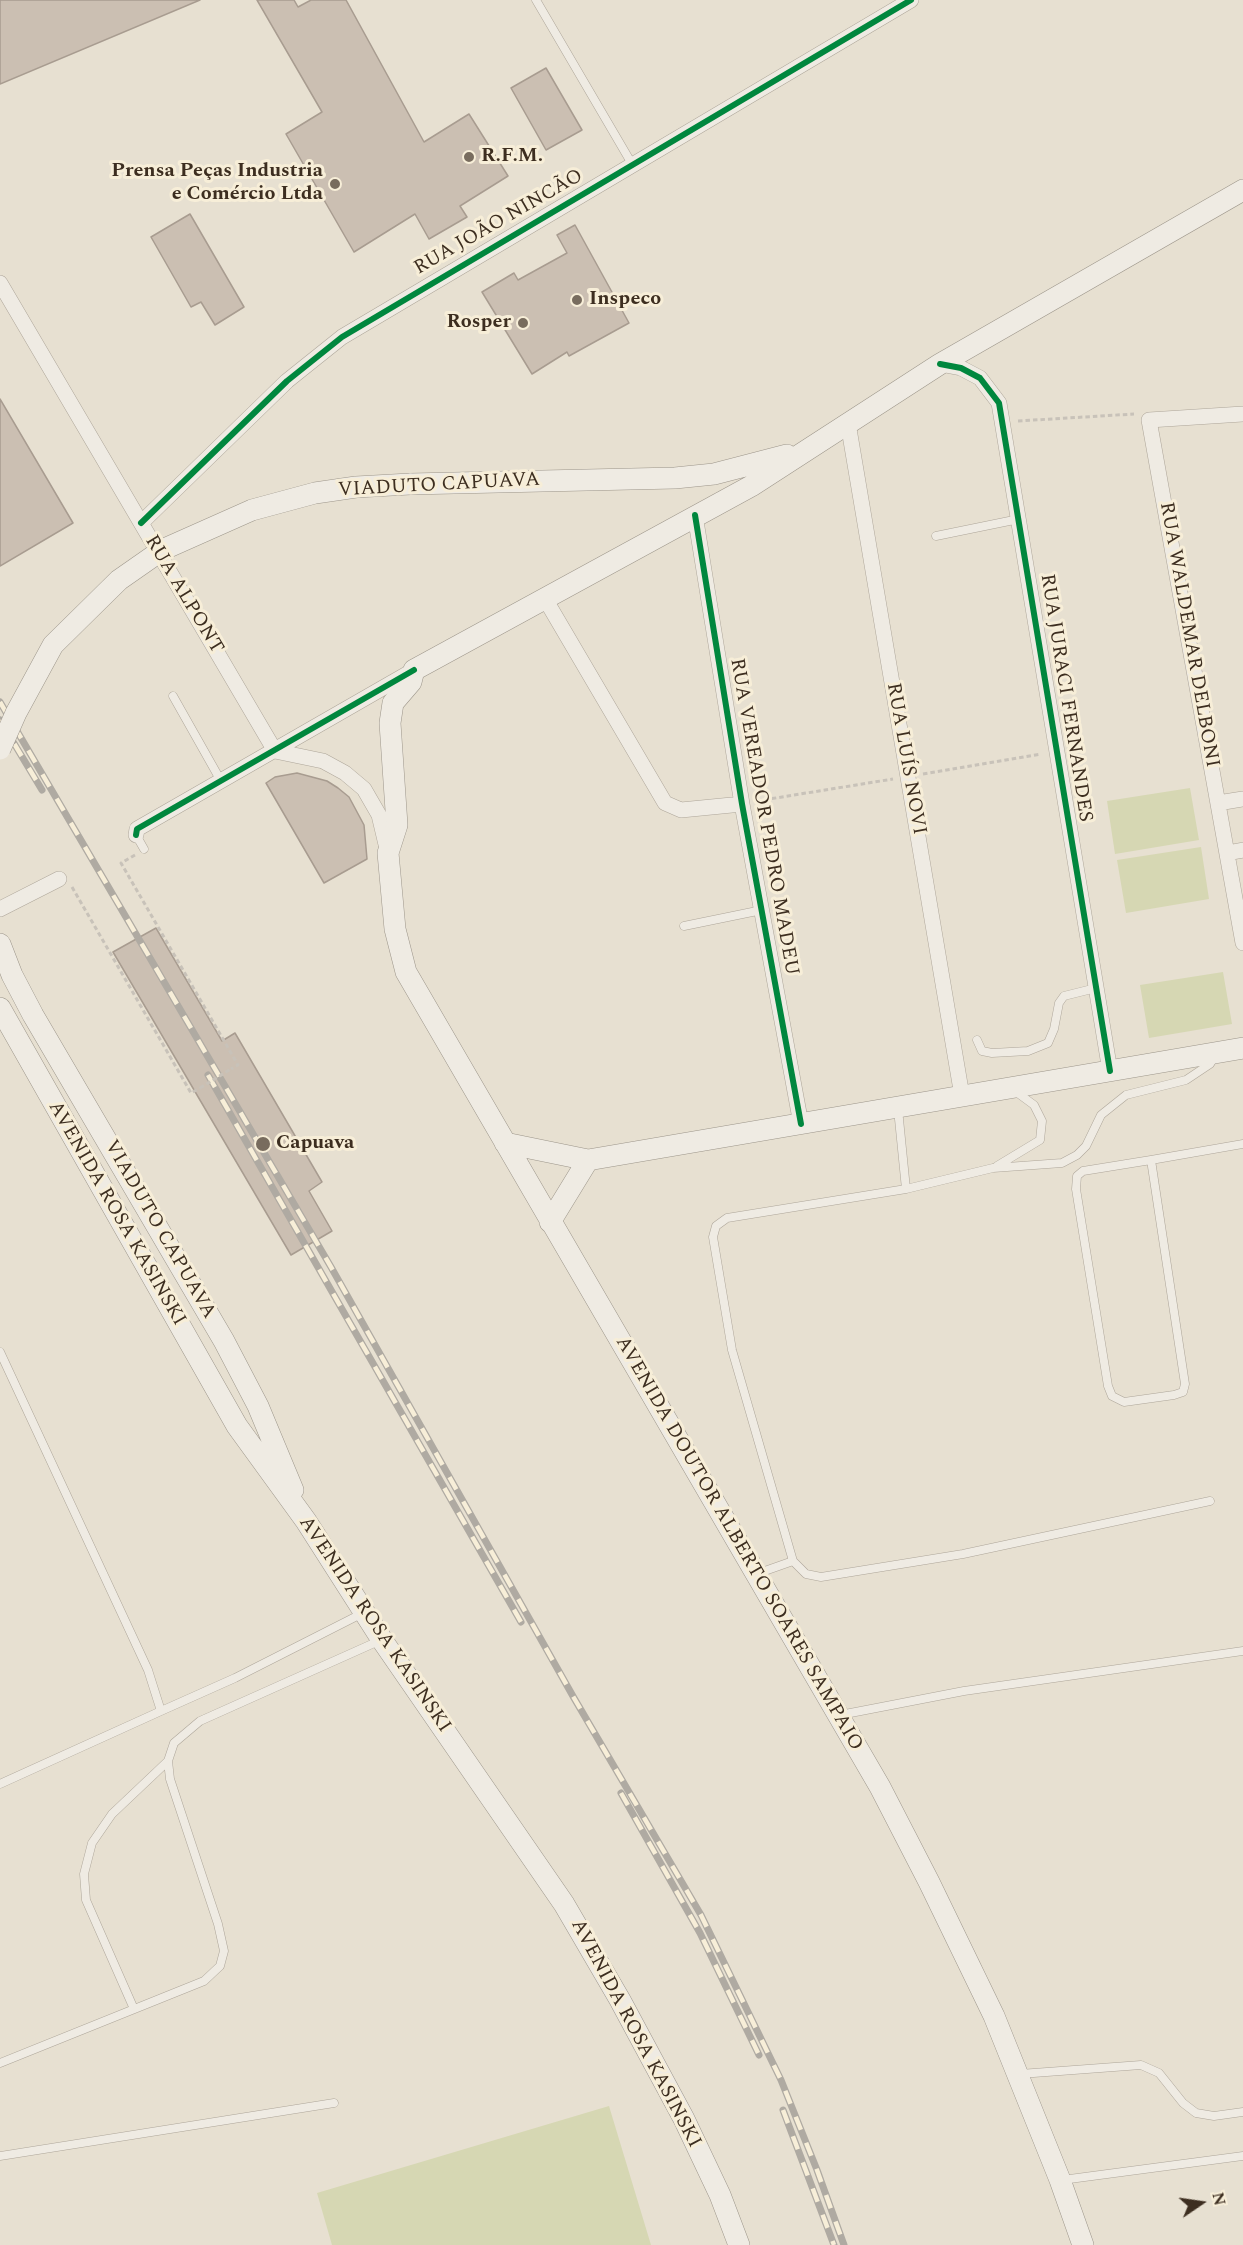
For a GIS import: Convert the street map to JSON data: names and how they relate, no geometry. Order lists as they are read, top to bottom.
{
  "streets": {
    "main road": ["VIADUTO CAPUAVA", "AVENIDA ROSA KASINSKI", "AVENIDA DOUTOR ALBERTO SOARES SAMPAIO"],
    "street": [
      "RUA JOÃO NINCÃO",
      "RUA ALPONT",
      "RUA WALDEMAR DELBONI",
      "RUA JURACI FERNANDES",
      "RUA LUÍS NOVI",
      "RUA VEREADOR PEDRO MADEU"
    ]
  },
  "crossings": [
    ["RUA JOÃO NINCÃO", "RUA ALPONT"],
    ["VIADUTO CAPUAVA", "AVENIDA ROSA KASINSKI"],
    ["RUA ALPONT", "AVENIDA DOUTOR ALBERTO SOARES SAMPAIO"]
  ],
  "places": [
    "R.F.M.",
    "Prensa Peças Industria e Comércio Ltda",
    "Inspeco",
    "Rosper",
    "Capuava"
  ],
  "north": "right"
}
